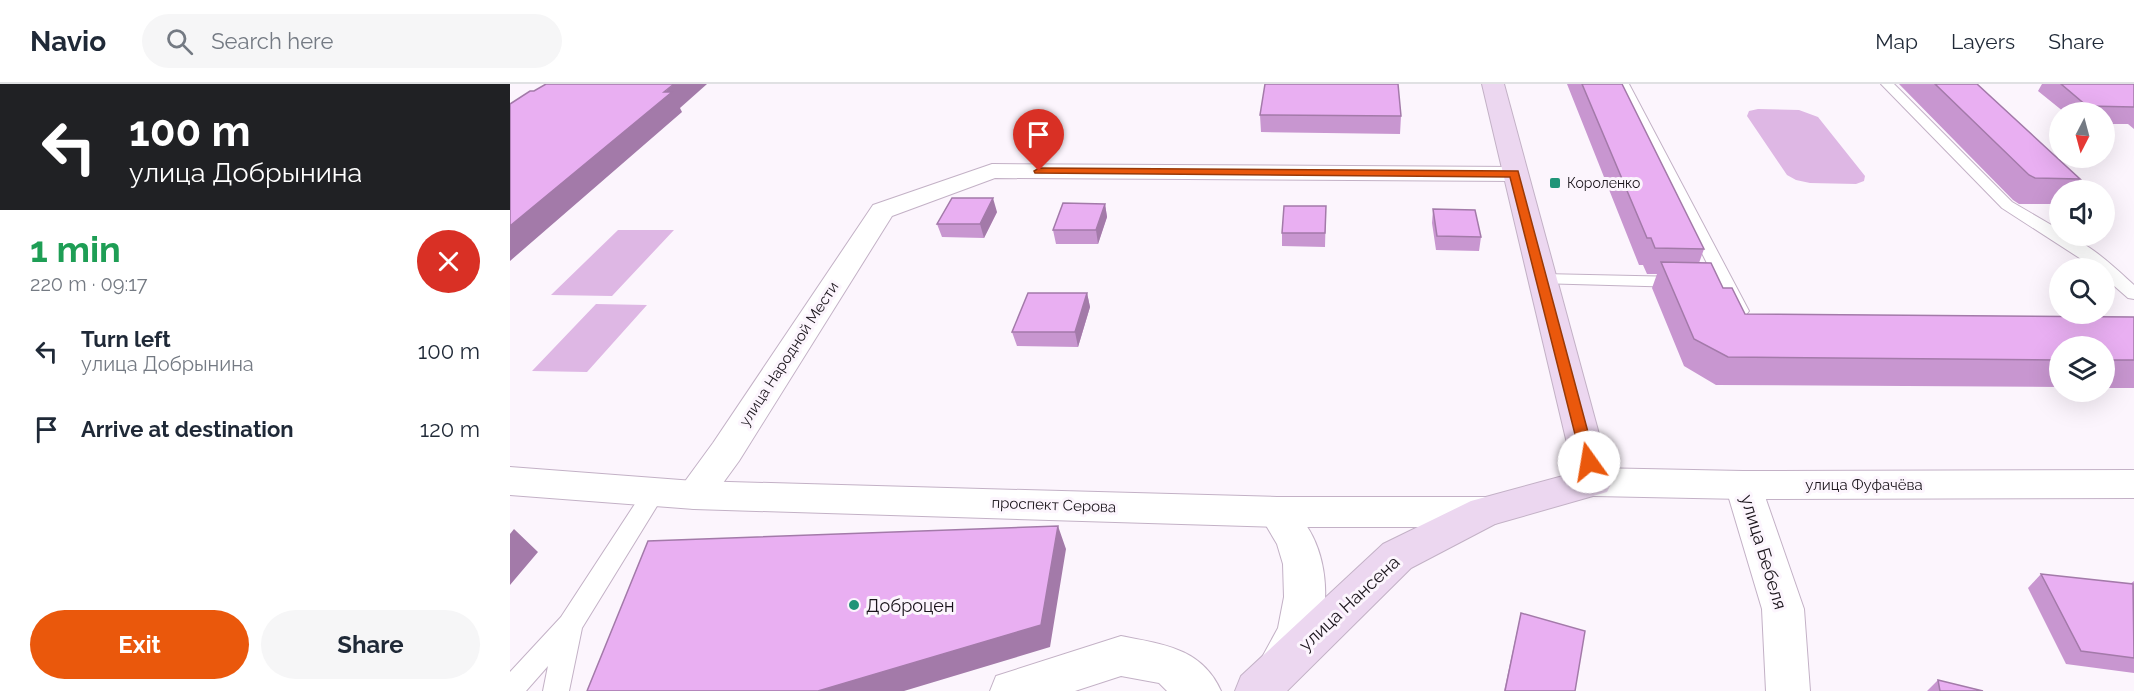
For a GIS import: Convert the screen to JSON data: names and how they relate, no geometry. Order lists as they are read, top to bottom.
{
  "streets": {
    "main road": ["проспект Серова", "улица Нансена"],
    "street": ["улица Народной Мести", "улица Фуфачёва", "улица Бебеля"]
  },
  "crossings": [
    ["улица Народной Мести", "проспект Серова"],
    ["улица Фуфачёва", "проспект Серова"],
    ["улица Фуфачёва", "улица Бебеля"],
    ["проспект Серова", "улица Нансена"]
  ],
  "places": {
    "transit": ["Короленко"],
    "other": ["Доброцен"]
  },
  "north": "bottom",
  "page": {
    "header": "Navio",
    "search": "Search here",
    "nav": ["Map", "Layers", "Share"],
    "turn": ["100 m", "улица Добрынина"],
    "heading": ["1 min", "220 m · 09:17"],
    "list": [
      {
        "name": "Turn left",
        "note": "улица Добрынина",
        "value": "100 m"
      },
      {
        "name": "Arrive at destination",
        "value": "120 m"
      }
    ],
    "buttons": ["Exit", "Share"]
  }
}
